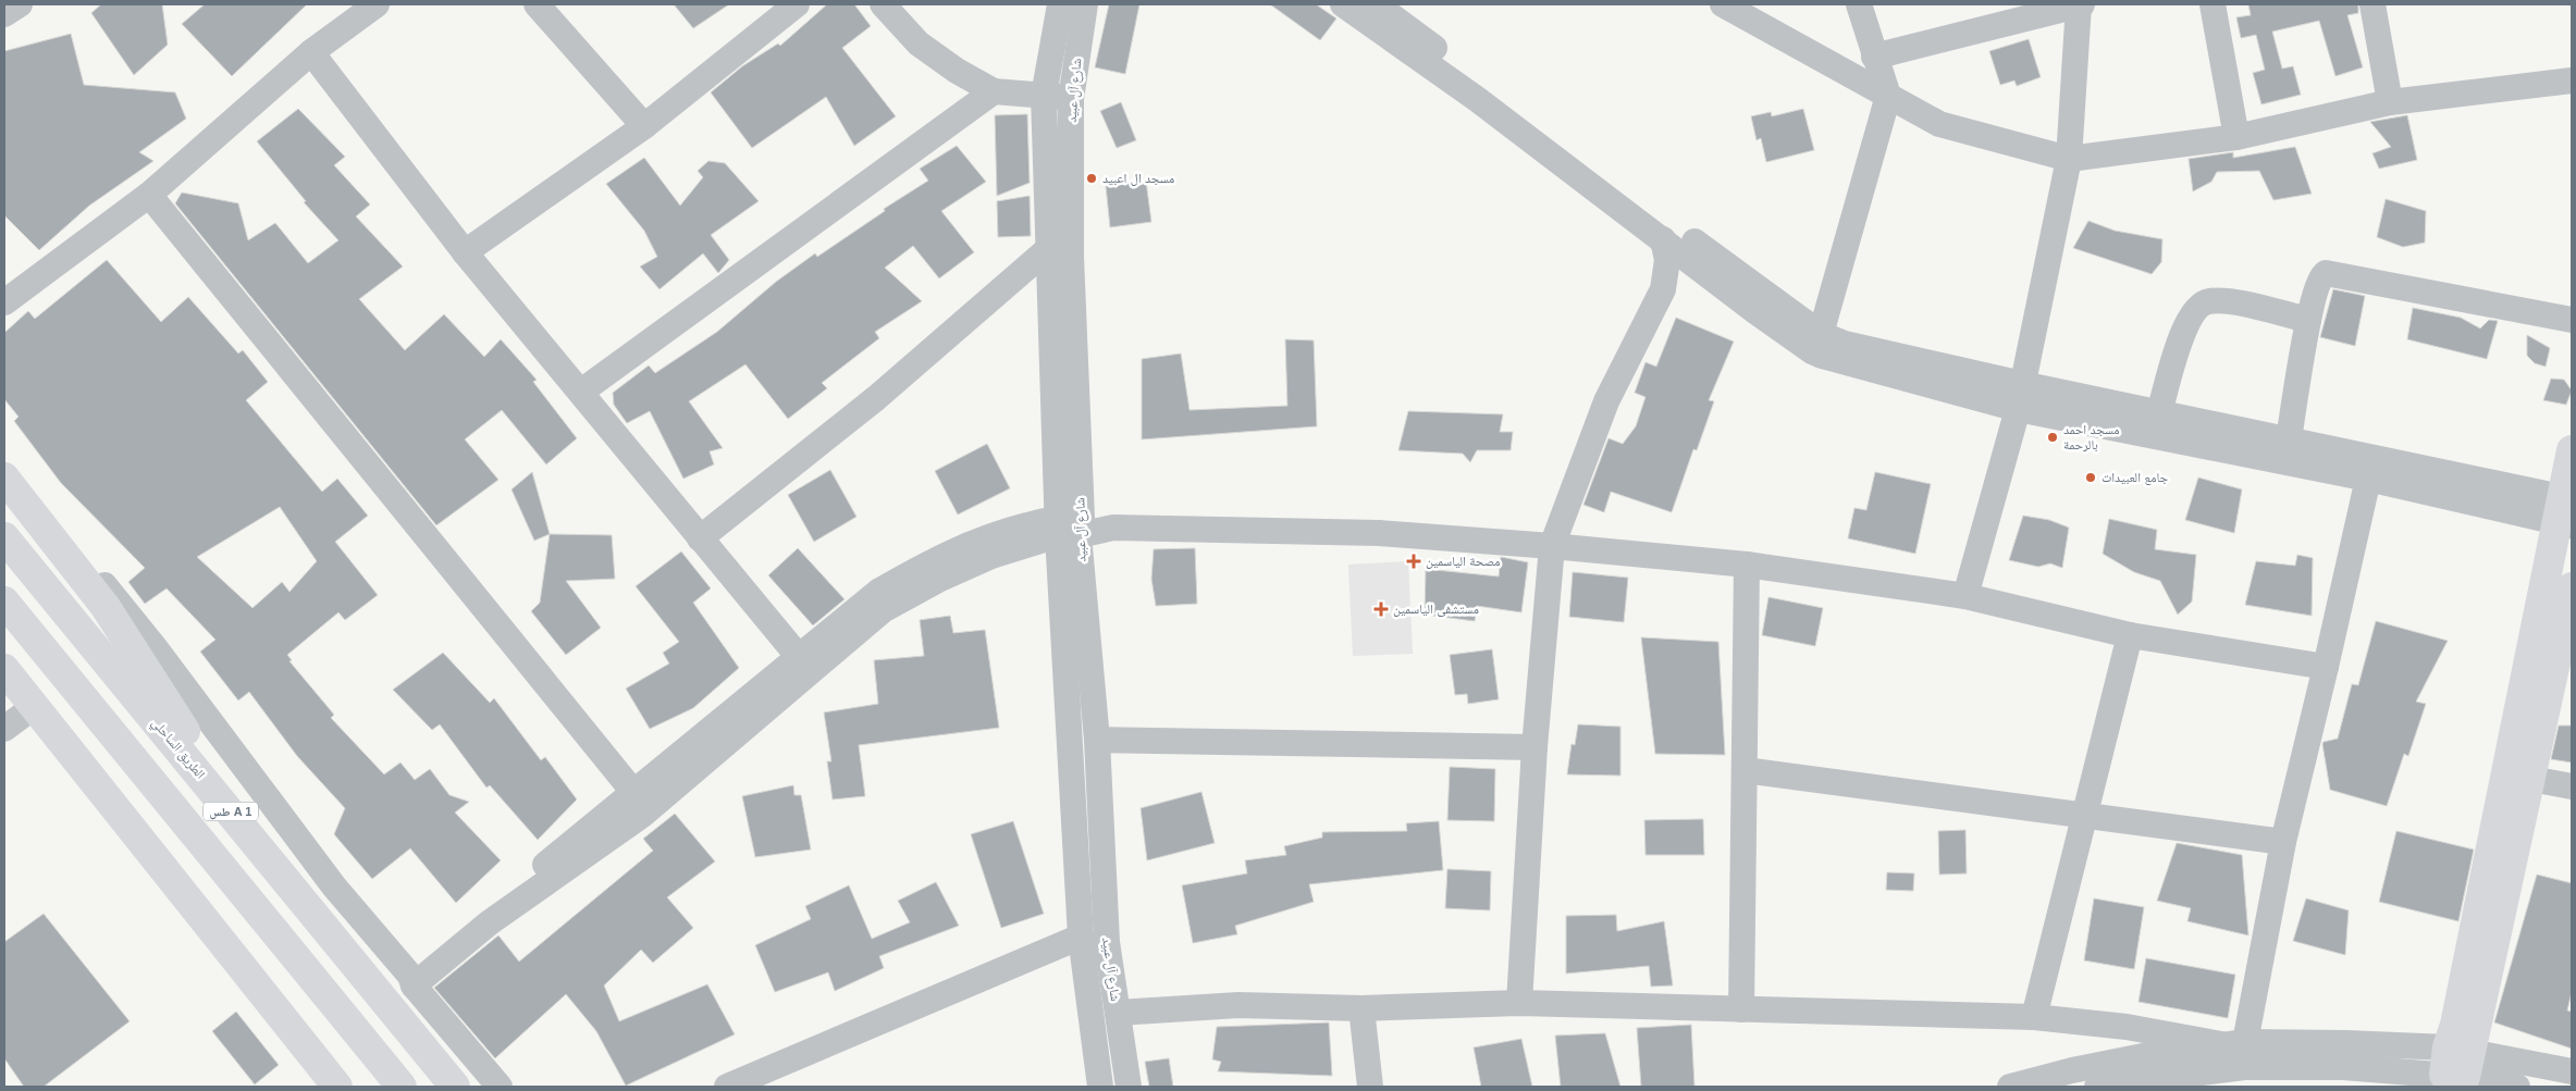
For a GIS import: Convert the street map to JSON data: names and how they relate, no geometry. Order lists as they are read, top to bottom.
{
  "streets": {
    "main road": ["الطريق الساحلي", "طس A 1"],
    "street": ["شارع آل عبيد"]
  },
  "places": {
    "other": ["مسجد ال اعبيد", "مسجد احمد بالرحمة", "جامع العبيدات"],
    "health": ["مصحة الياسمين", "مستشفى الياسمين"]
  }
}
